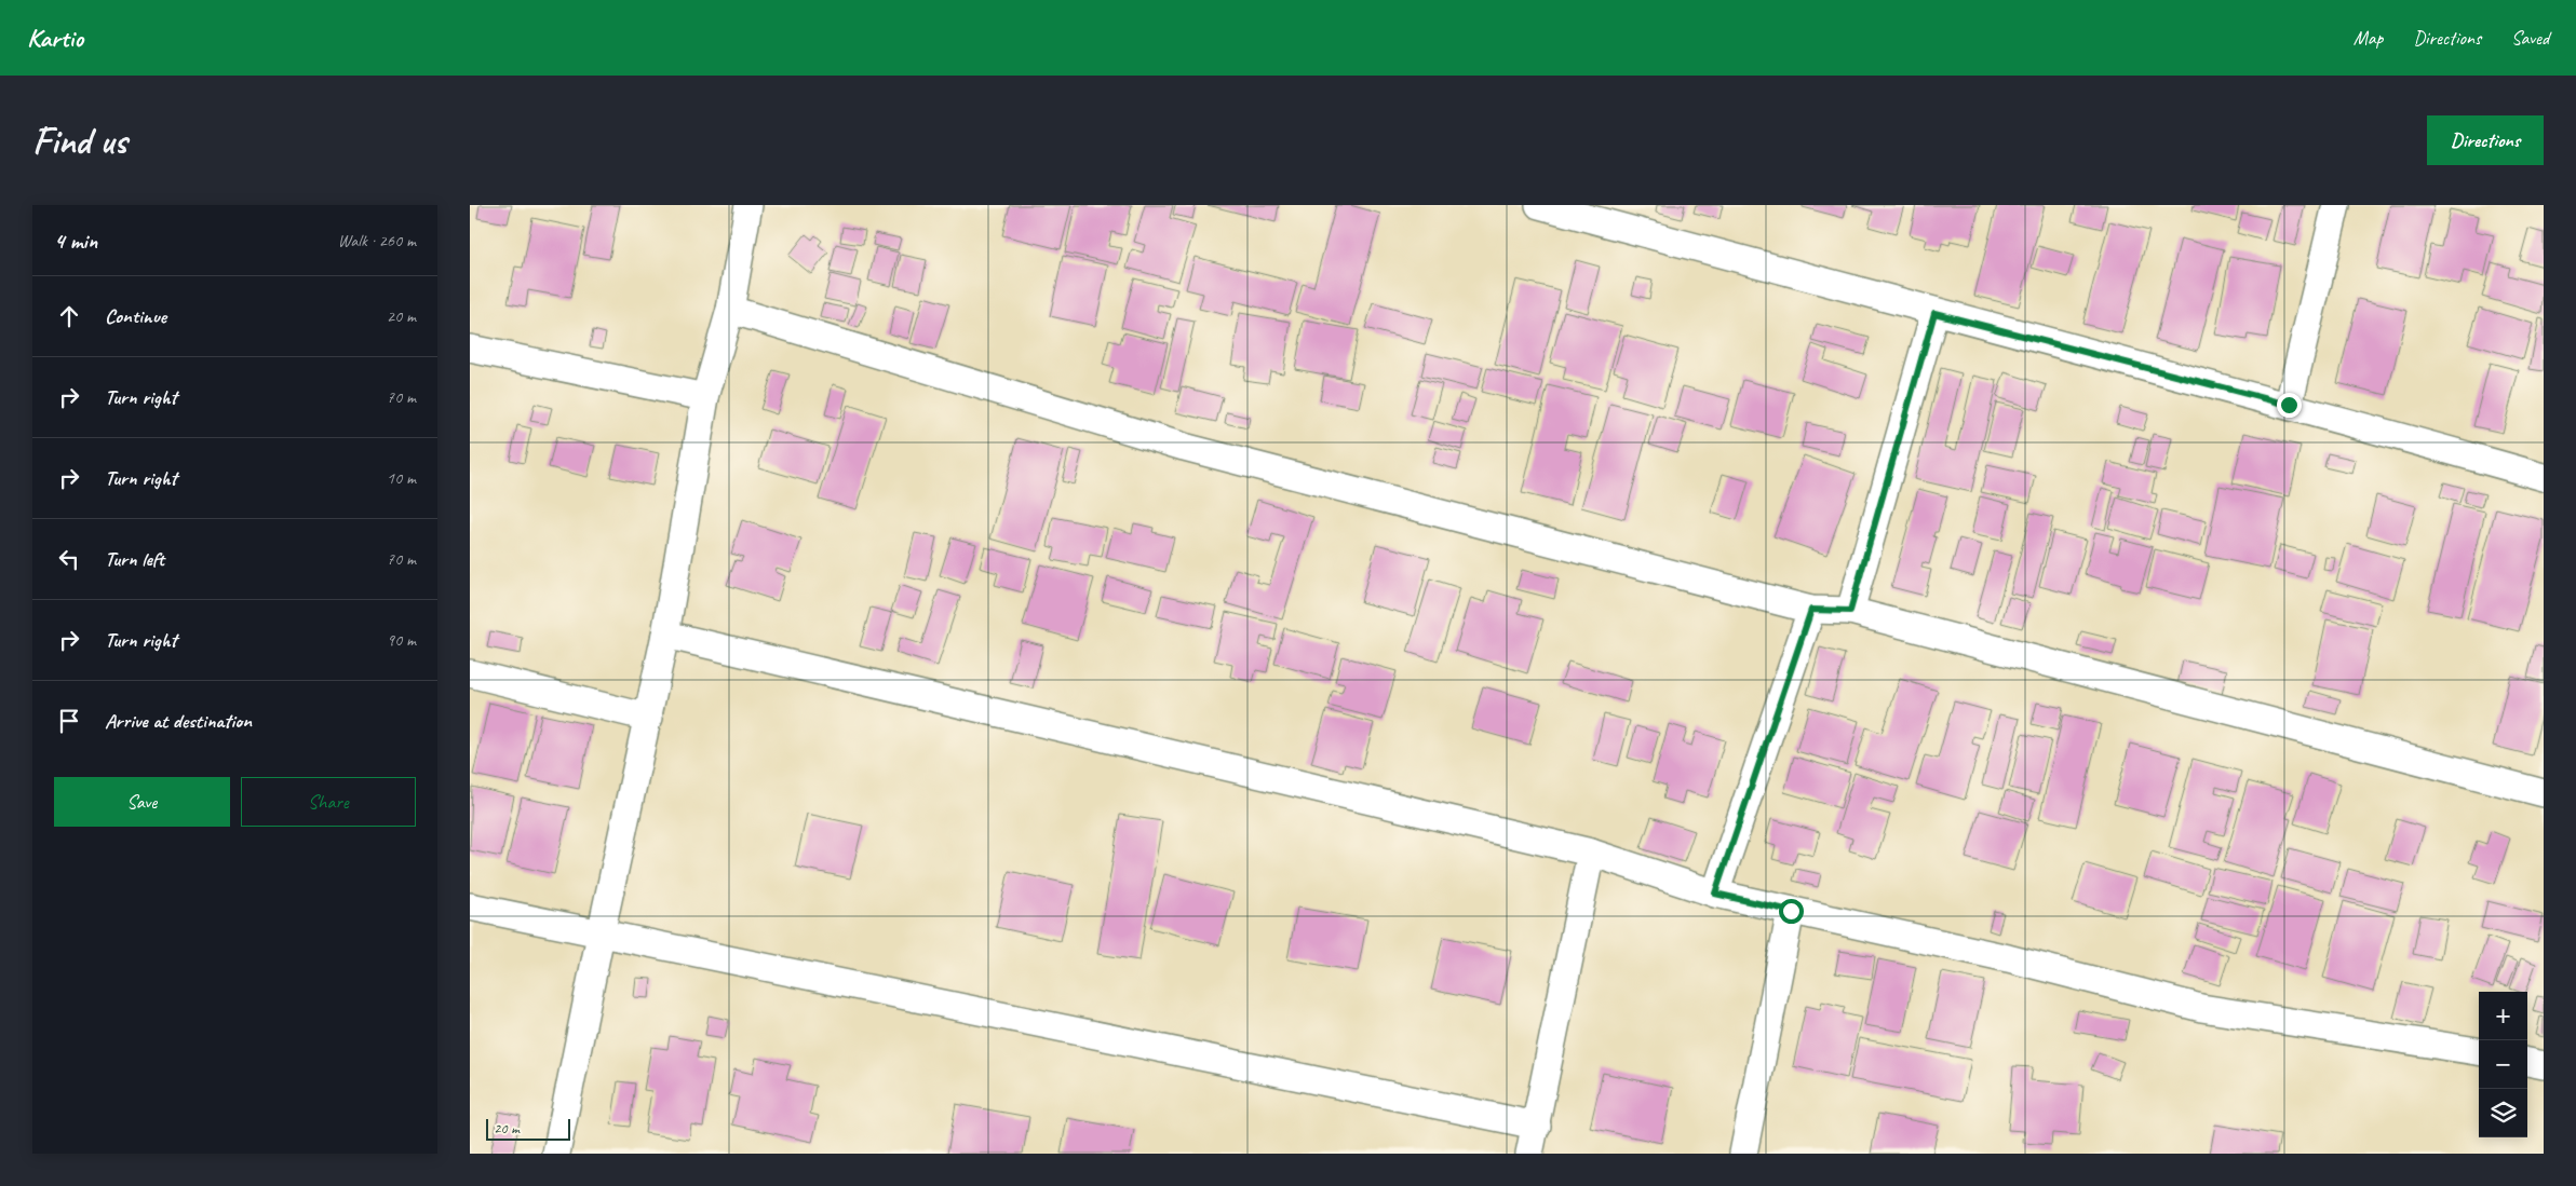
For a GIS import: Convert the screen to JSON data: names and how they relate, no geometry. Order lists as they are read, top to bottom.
{
  "scale_bar": "20 m",
  "page": {
    "header": "Kartio",
    "nav": ["Map", "Directions", "Saved"],
    "buttons": [
      "Directions",
      ["Save", "Share"]
    ],
    "title": "Find us",
    "heading": ["4 min", "Walk · 260 m"],
    "list": [
      ["Continue", "20 m"],
      ["Turn right", "70 m"],
      ["Turn right", "10 m"],
      ["Turn left", "70 m"],
      ["Turn right", "90 m"],
      "Arrive at destination"
    ],
    "map_buttons": ["+", "−"],
    "scale": "20 m"
  }
}
